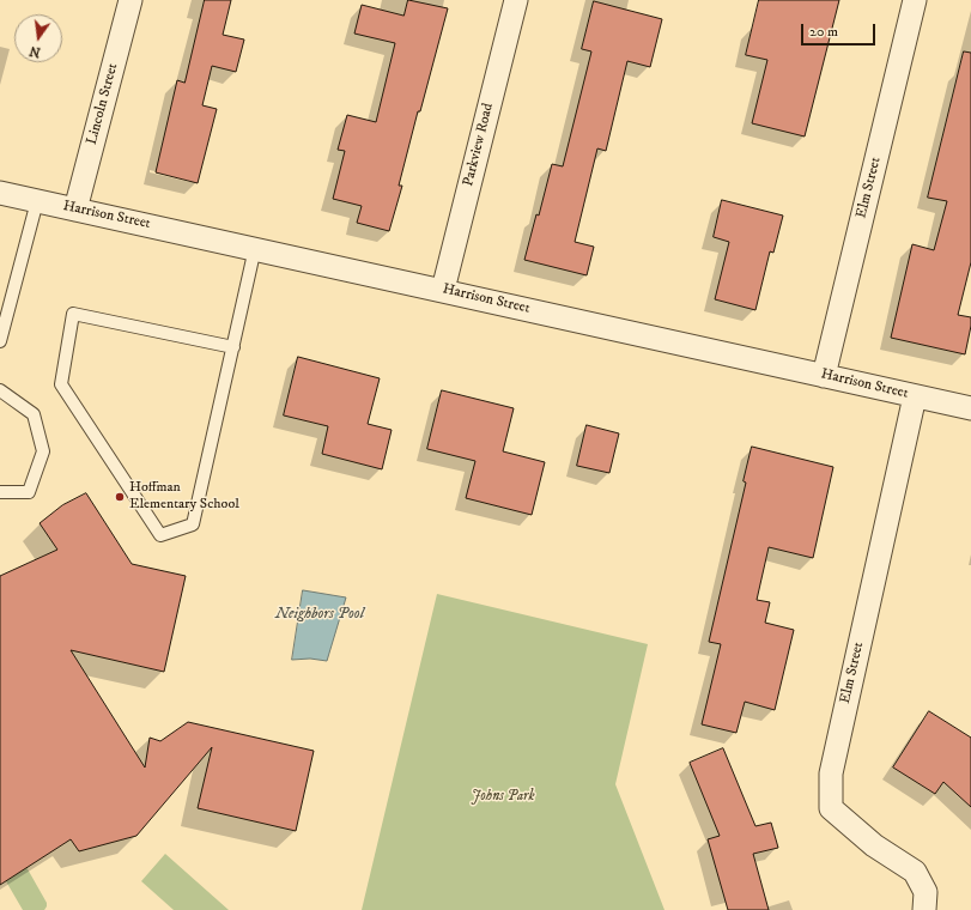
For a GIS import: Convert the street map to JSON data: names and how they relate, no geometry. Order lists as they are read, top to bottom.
{
  "streets": {
    "street": [
      "Lincoln Street",
      "Parkview Road",
      "Elm Street",
      "Harrison Street"
    ]
  },
  "crossings": [
    ["Lincoln Street", "Harrison Street"],
    ["Parkview Road", "Harrison Street"],
    ["Elm Street", "Harrison Street"]
  ],
  "water": ["Neighbors Pool"],
  "parks": ["Johns Park"],
  "places": ["Hoffman Elementary School"],
  "scale_bar": "20 m",
  "north": "bottom"
}
